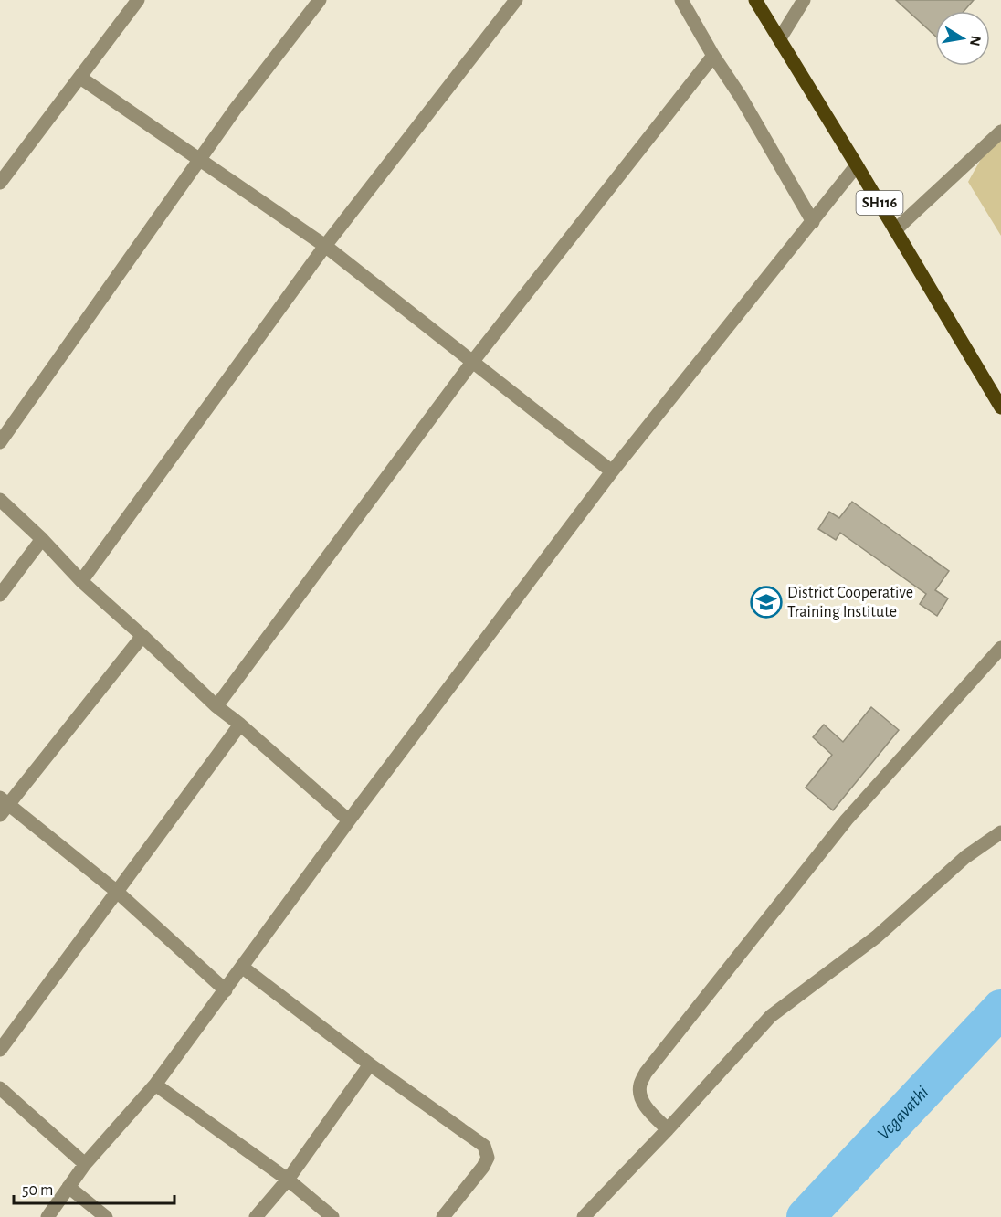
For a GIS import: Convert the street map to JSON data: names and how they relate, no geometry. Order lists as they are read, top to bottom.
{
  "streets": {
    "main road": ["SH116"]
  },
  "water": ["Vegavathi"],
  "places": {
    "school or university": ["District Cooperative Training Institute"]
  },
  "scale_bar": "50 m",
  "north": "right"
}
